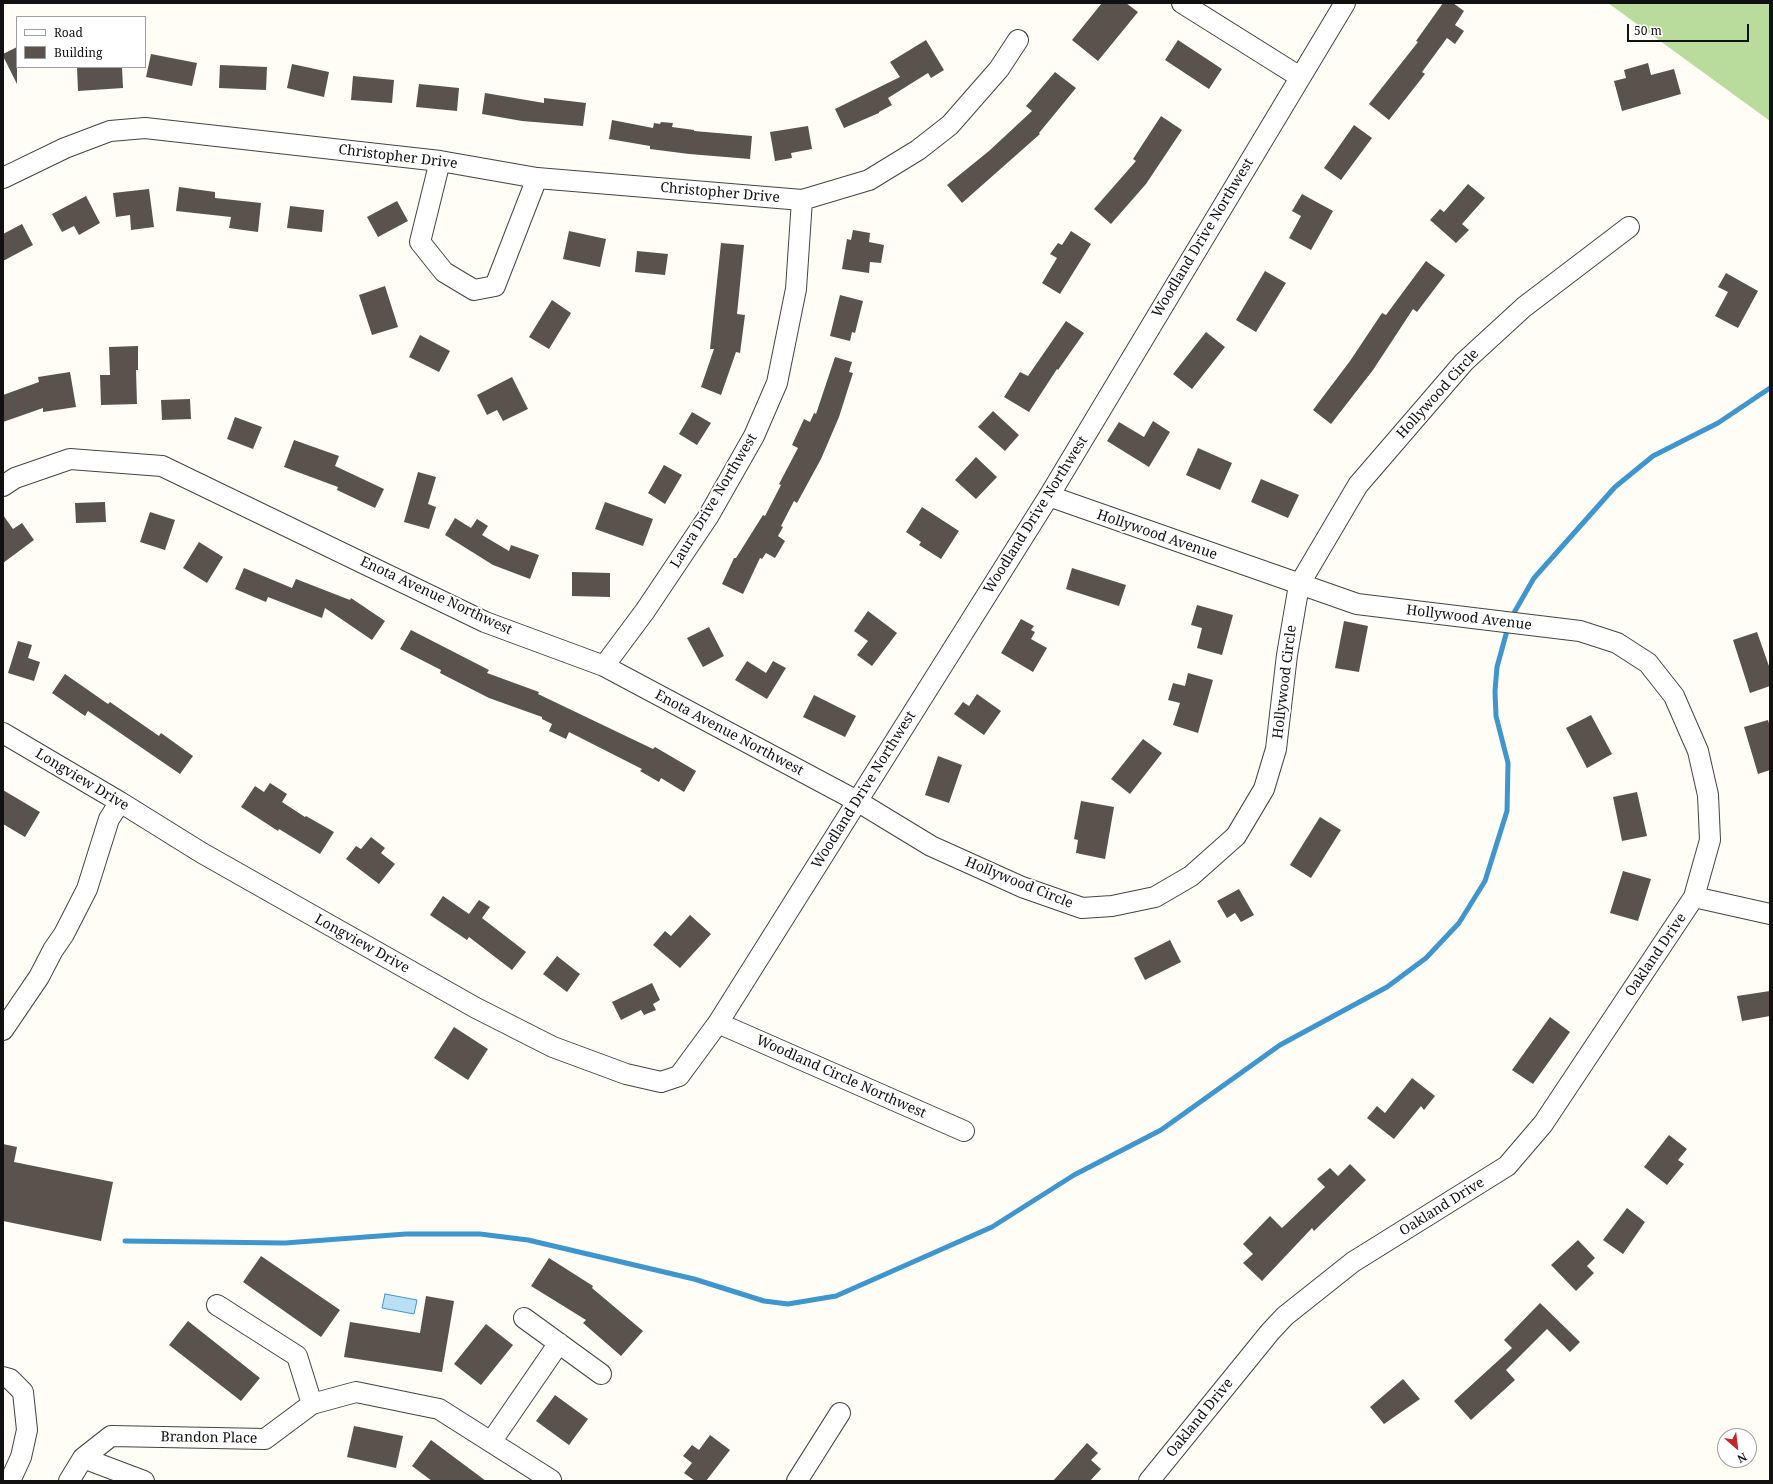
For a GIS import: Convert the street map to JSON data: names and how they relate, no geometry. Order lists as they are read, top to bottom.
{
  "streets": {
    "street": [
      "Christopher Drive",
      "Woodland Drive Northwest",
      "Hollywood Circle",
      "Laura Drive Northwest",
      "Hollywood Avenue",
      "Enota Avenue Northwest",
      "Longview Drive",
      "Oakland Drive",
      "Woodland Circle Northwest",
      "Brandon Place"
    ]
  },
  "crossings": [
    ["Christopher Drive", "Laura Drive Northwest"],
    ["Woodland Drive Northwest", "Hollywood Circle"],
    ["Woodland Drive Northwest", "Hollywood Avenue"],
    ["Woodland Drive Northwest", "Enota Avenue Northwest"],
    ["Woodland Drive Northwest", "Longview Drive"],
    ["Woodland Drive Northwest", "Woodland Circle Northwest"],
    ["Hollywood Circle", "Hollywood Avenue"],
    ["Hollywood Circle", "Enota Avenue Northwest"],
    ["Laura Drive Northwest", "Enota Avenue Northwest"],
    ["Hollywood Avenue", "Oakland Drive"],
    ["Longview Drive", "Woodland Circle Northwest"]
  ],
  "legend": ["Road", "Building"],
  "scale_bar": "50 m",
  "north": "bottom right"
}
